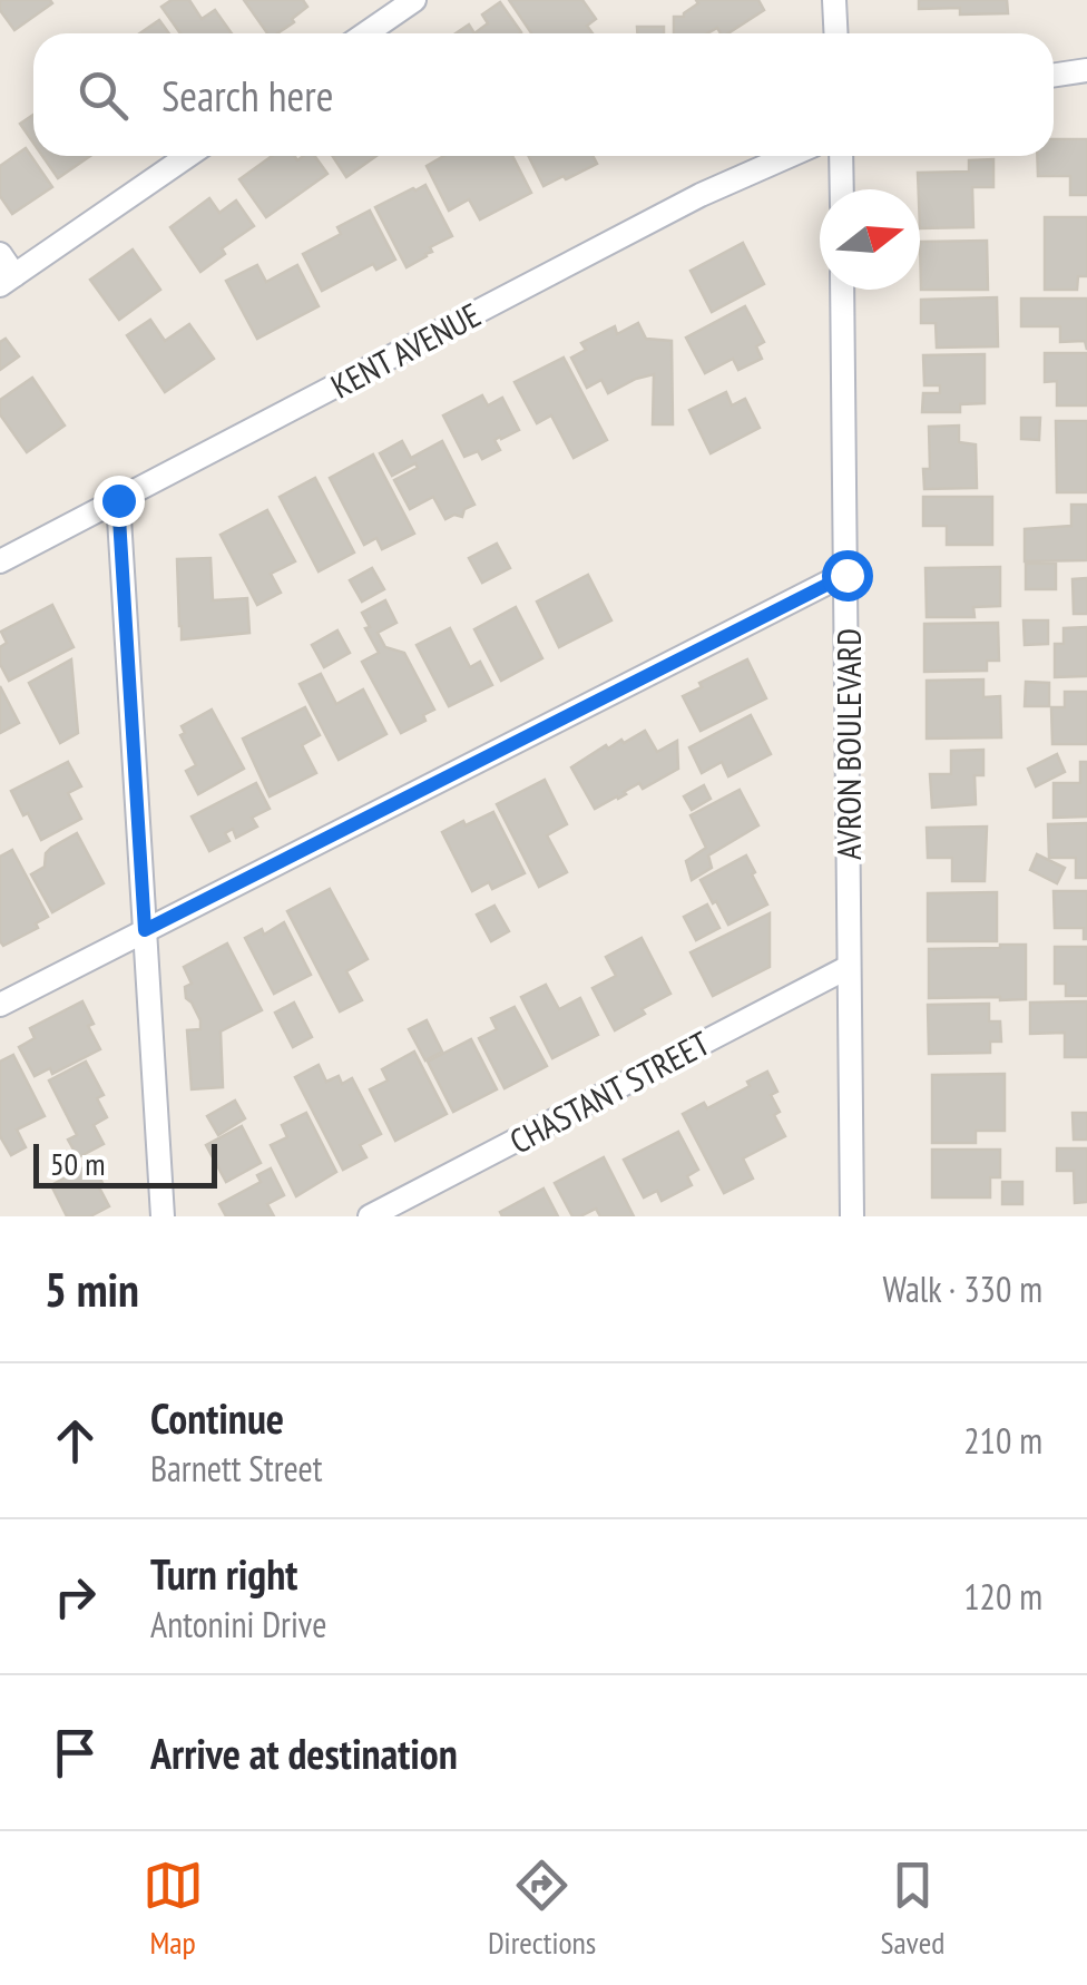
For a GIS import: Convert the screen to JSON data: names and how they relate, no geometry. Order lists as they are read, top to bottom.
{
  "streets": {
    "street": ["KENT AVENUE", "AVRON BOULEVARD", "CHASTANT STREET"]
  },
  "crossings": [
    ["AVRON BOULEVARD", "CHASTANT STREET"]
  ],
  "scale_bar": "50 m",
  "north": "right",
  "page": {
    "search": "Search here",
    "scale": "50 m",
    "heading": ["5 min", "Walk · 330 m"],
    "list": [
      ["Continue", "Barnett Street", "210 m"],
      ["Turn right", "Antonini Drive", "120 m"],
      "Arrive at destination"
    ],
    "nav": ["Map", "Directions", "Saved"]
  }
}
